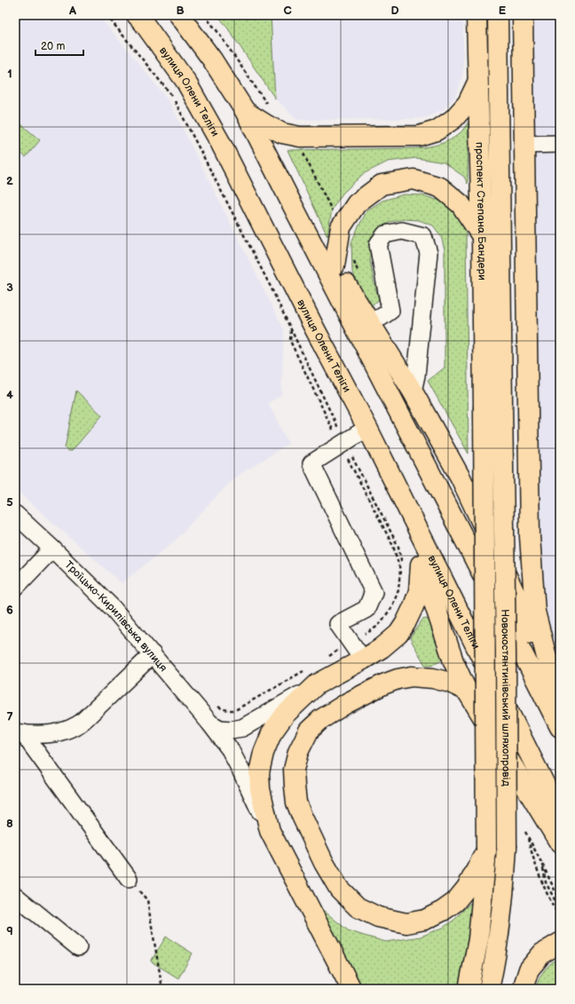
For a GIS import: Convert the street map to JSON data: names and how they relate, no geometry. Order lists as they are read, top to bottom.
{
  "streets": {
    "main road": ["вулиця Олени Теліги", "проспект Степана Бандери", "Новокостянтинівський шляхопровід"],
    "street": ["Троїцько-Кирилівська вулиця"]
  },
  "crossings": [
    ["проспект Степана Бандери", "Новокостянтинівський шляхопровід"]
  ],
  "scale_bar": "20 m",
  "grid": {
    "columns": [
      "A",
      "B",
      "C",
      "D",
      "E"
    ],
    "rows": [
      "1",
      "2",
      "3",
      "4",
      "5",
      "6",
      "7",
      "8",
      "9"
    ]
  }
}
